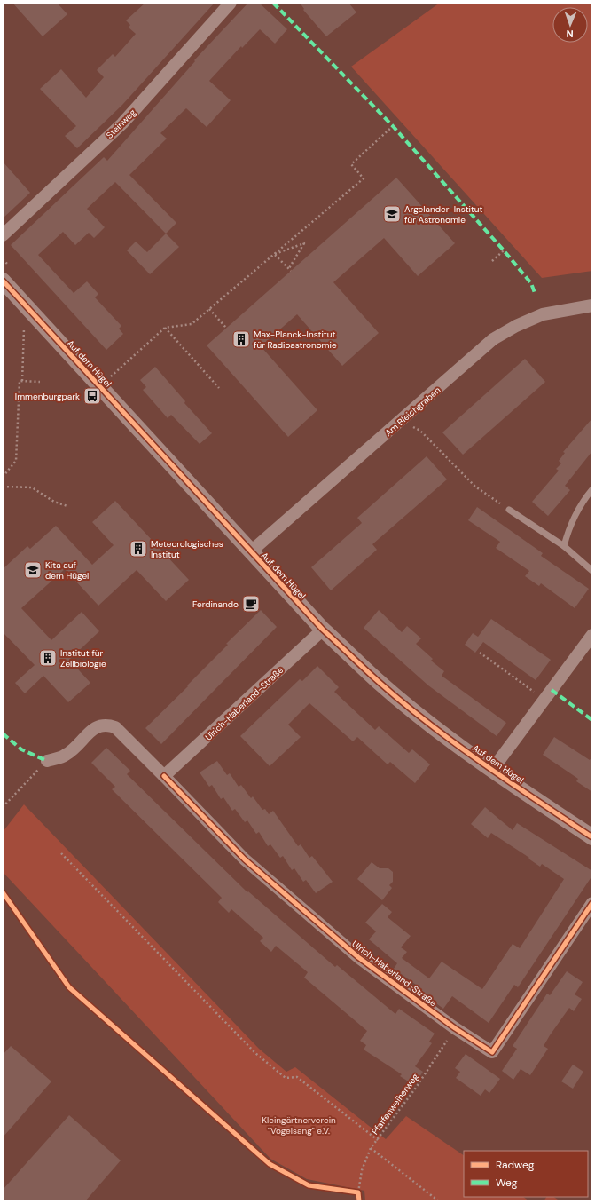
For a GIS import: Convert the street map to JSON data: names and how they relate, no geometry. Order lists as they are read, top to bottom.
{
  "streets": {
    "street": [
      "Steinweg",
      "Auf dem Hügel",
      "Am Bleichgraben",
      "Ulrich-Haberland-Straße"
    ],
    "path": ["Pfaffenweiherweg"]
  },
  "crossings": [
    ["Auf dem Hügel", "Am Bleichgraben"],
    ["Auf dem Hügel", "Ulrich-Haberland-Straße"],
    ["Ulrich-Haberland-Straße", "Pfaffenweiherweg"]
  ],
  "parks": ["Kleingärtnerverein \"Vogelsang\" e.V."],
  "places": {
    "school or university": ["Argelander-Institut für Astronomie", "Kita auf dem Hügel"],
    "building": ["Max-Planck-Institut für Radioastronomie", "Meteorologisches Institut", "Institut für Zellbiologie"],
    "bus stop": ["Immenburgpark"],
    "cafe": ["Ferdinando"]
  },
  "legend": ["Radweg", "Weg"],
  "north": "bottom"
}
